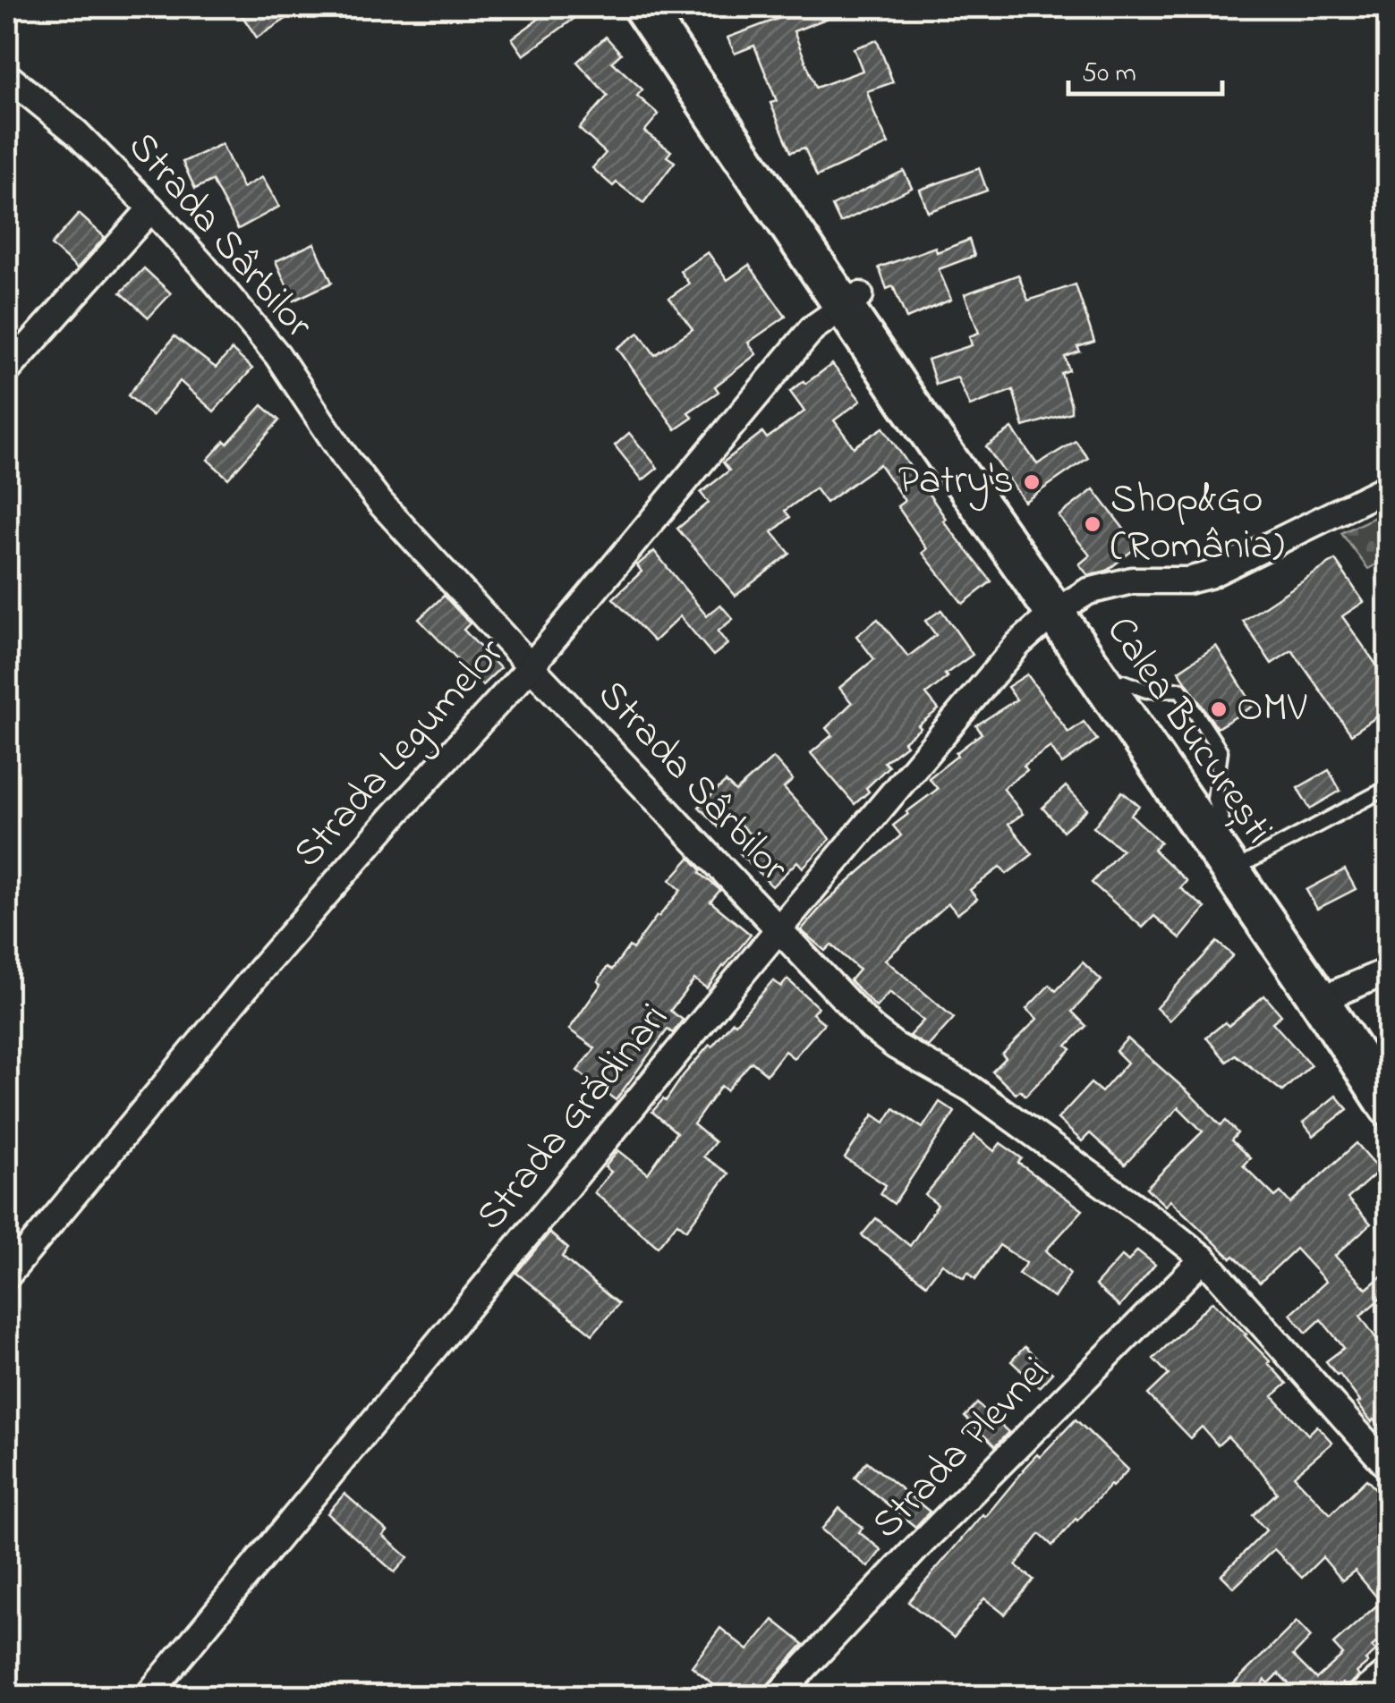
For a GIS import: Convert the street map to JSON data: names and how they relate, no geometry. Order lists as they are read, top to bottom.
{
  "streets": {
    "main road": ["Calea București"],
    "street": [
      "Strada Sârbilor",
      "Strada Legumelor",
      "Strada Grădinari",
      "Strada Plevnei"
    ]
  },
  "crossings": [
    ["Strada Sârbilor", "Strada Legumelor"],
    ["Strada Sârbilor", "Strada Grădinari"],
    ["Strada Sârbilor", "Strada Plevnei"],
    ["Calea București", "Strada Legumelor"],
    ["Calea București", "Strada Grădinari"]
  ],
  "places": ["Patry's", "Shop&Go (România)", "OMV"],
  "scale_bar": "50 m"
}
